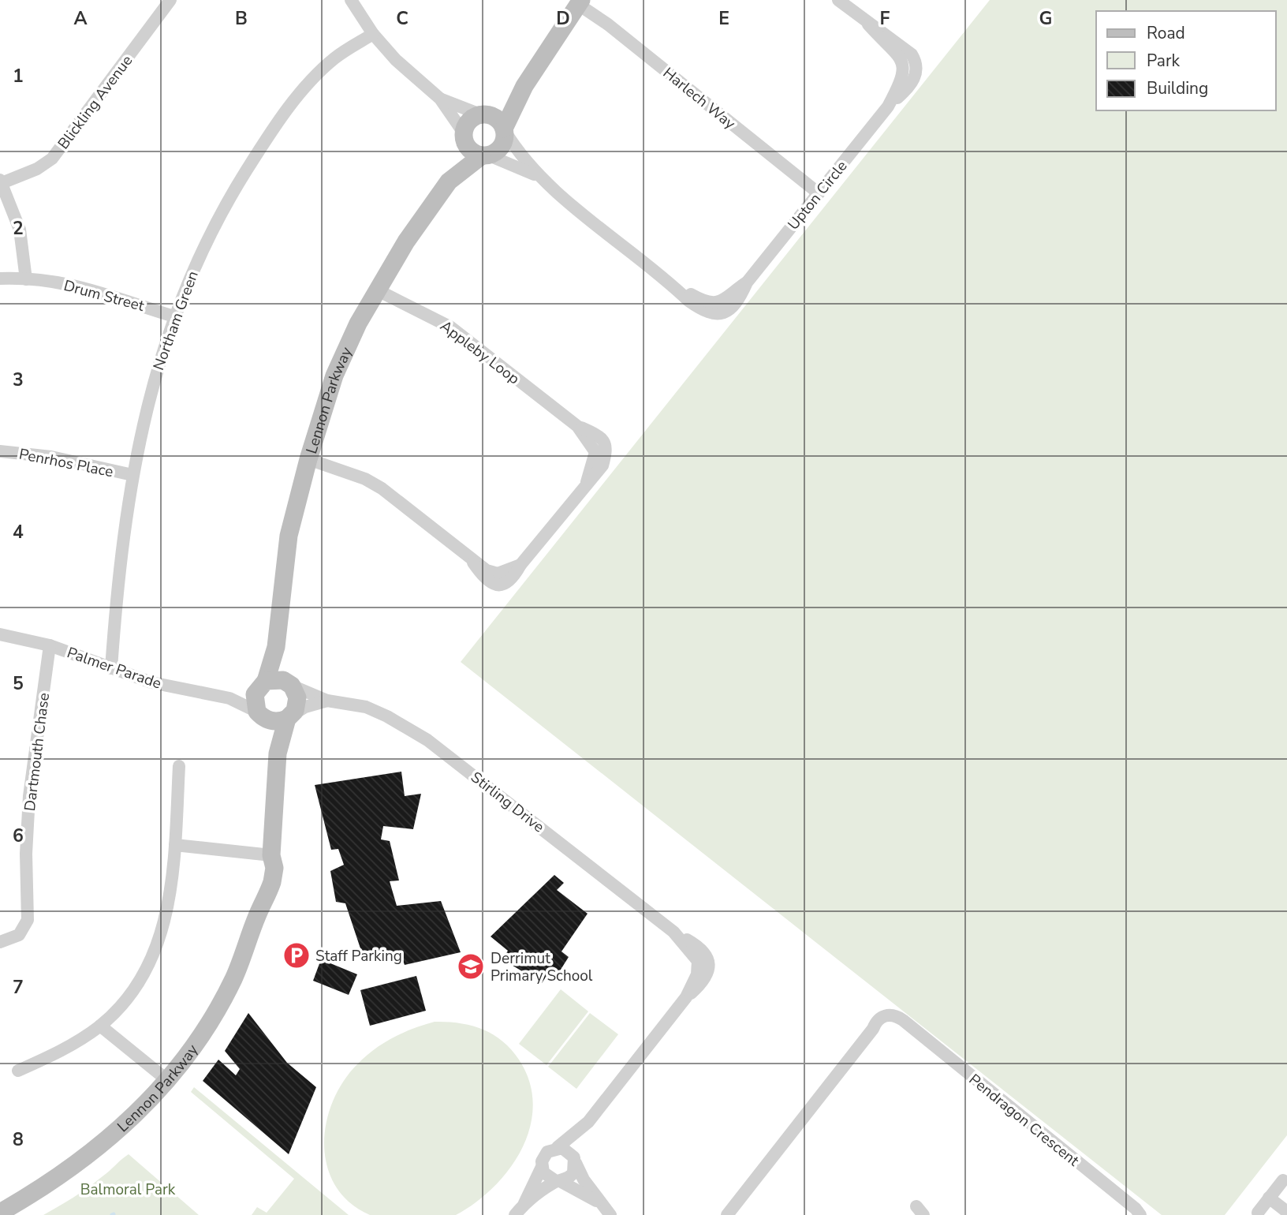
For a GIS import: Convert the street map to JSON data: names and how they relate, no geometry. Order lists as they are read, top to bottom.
{
  "streets": {
    "street": [
      "Harlech Way",
      "Blickling Avenue",
      "Upton Circle",
      "Drum Street",
      "Northam Green",
      "Appleby Loop",
      "Lennon Parkway",
      "Penrhos Place",
      "Palmer Parade",
      "Dartmouth Chase",
      "Stirling Drive",
      "Pendragon Crescent"
    ]
  },
  "crossings": [
    ["Harlech Way", "Upton Circle"],
    ["Upton Circle", "Lennon Parkway"],
    ["Drum Street", "Northam Green"],
    ["Northam Green", "Penrhos Place"],
    ["Northam Green", "Palmer Parade"],
    ["Appleby Loop", "Lennon Parkway"],
    ["Lennon Parkway", "Palmer Parade"],
    ["Lennon Parkway", "Stirling Drive"],
    ["Palmer Parade", "Dartmouth Chase"],
    ["Palmer Parade", "Stirling Drive"]
  ],
  "parks": ["Balmoral Park"],
  "places": {
    "parking": ["Staff Parking"],
    "school or university": ["Derrimut Primary School"]
  },
  "legend": ["Road", "Park", "Building"],
  "grid": {
    "columns": [
      "A",
      "B",
      "C",
      "D",
      "E",
      "F",
      "G"
    ],
    "rows": [
      "1",
      "2",
      "3",
      "4",
      "5",
      "6",
      "7",
      "8"
    ]
  }
}
